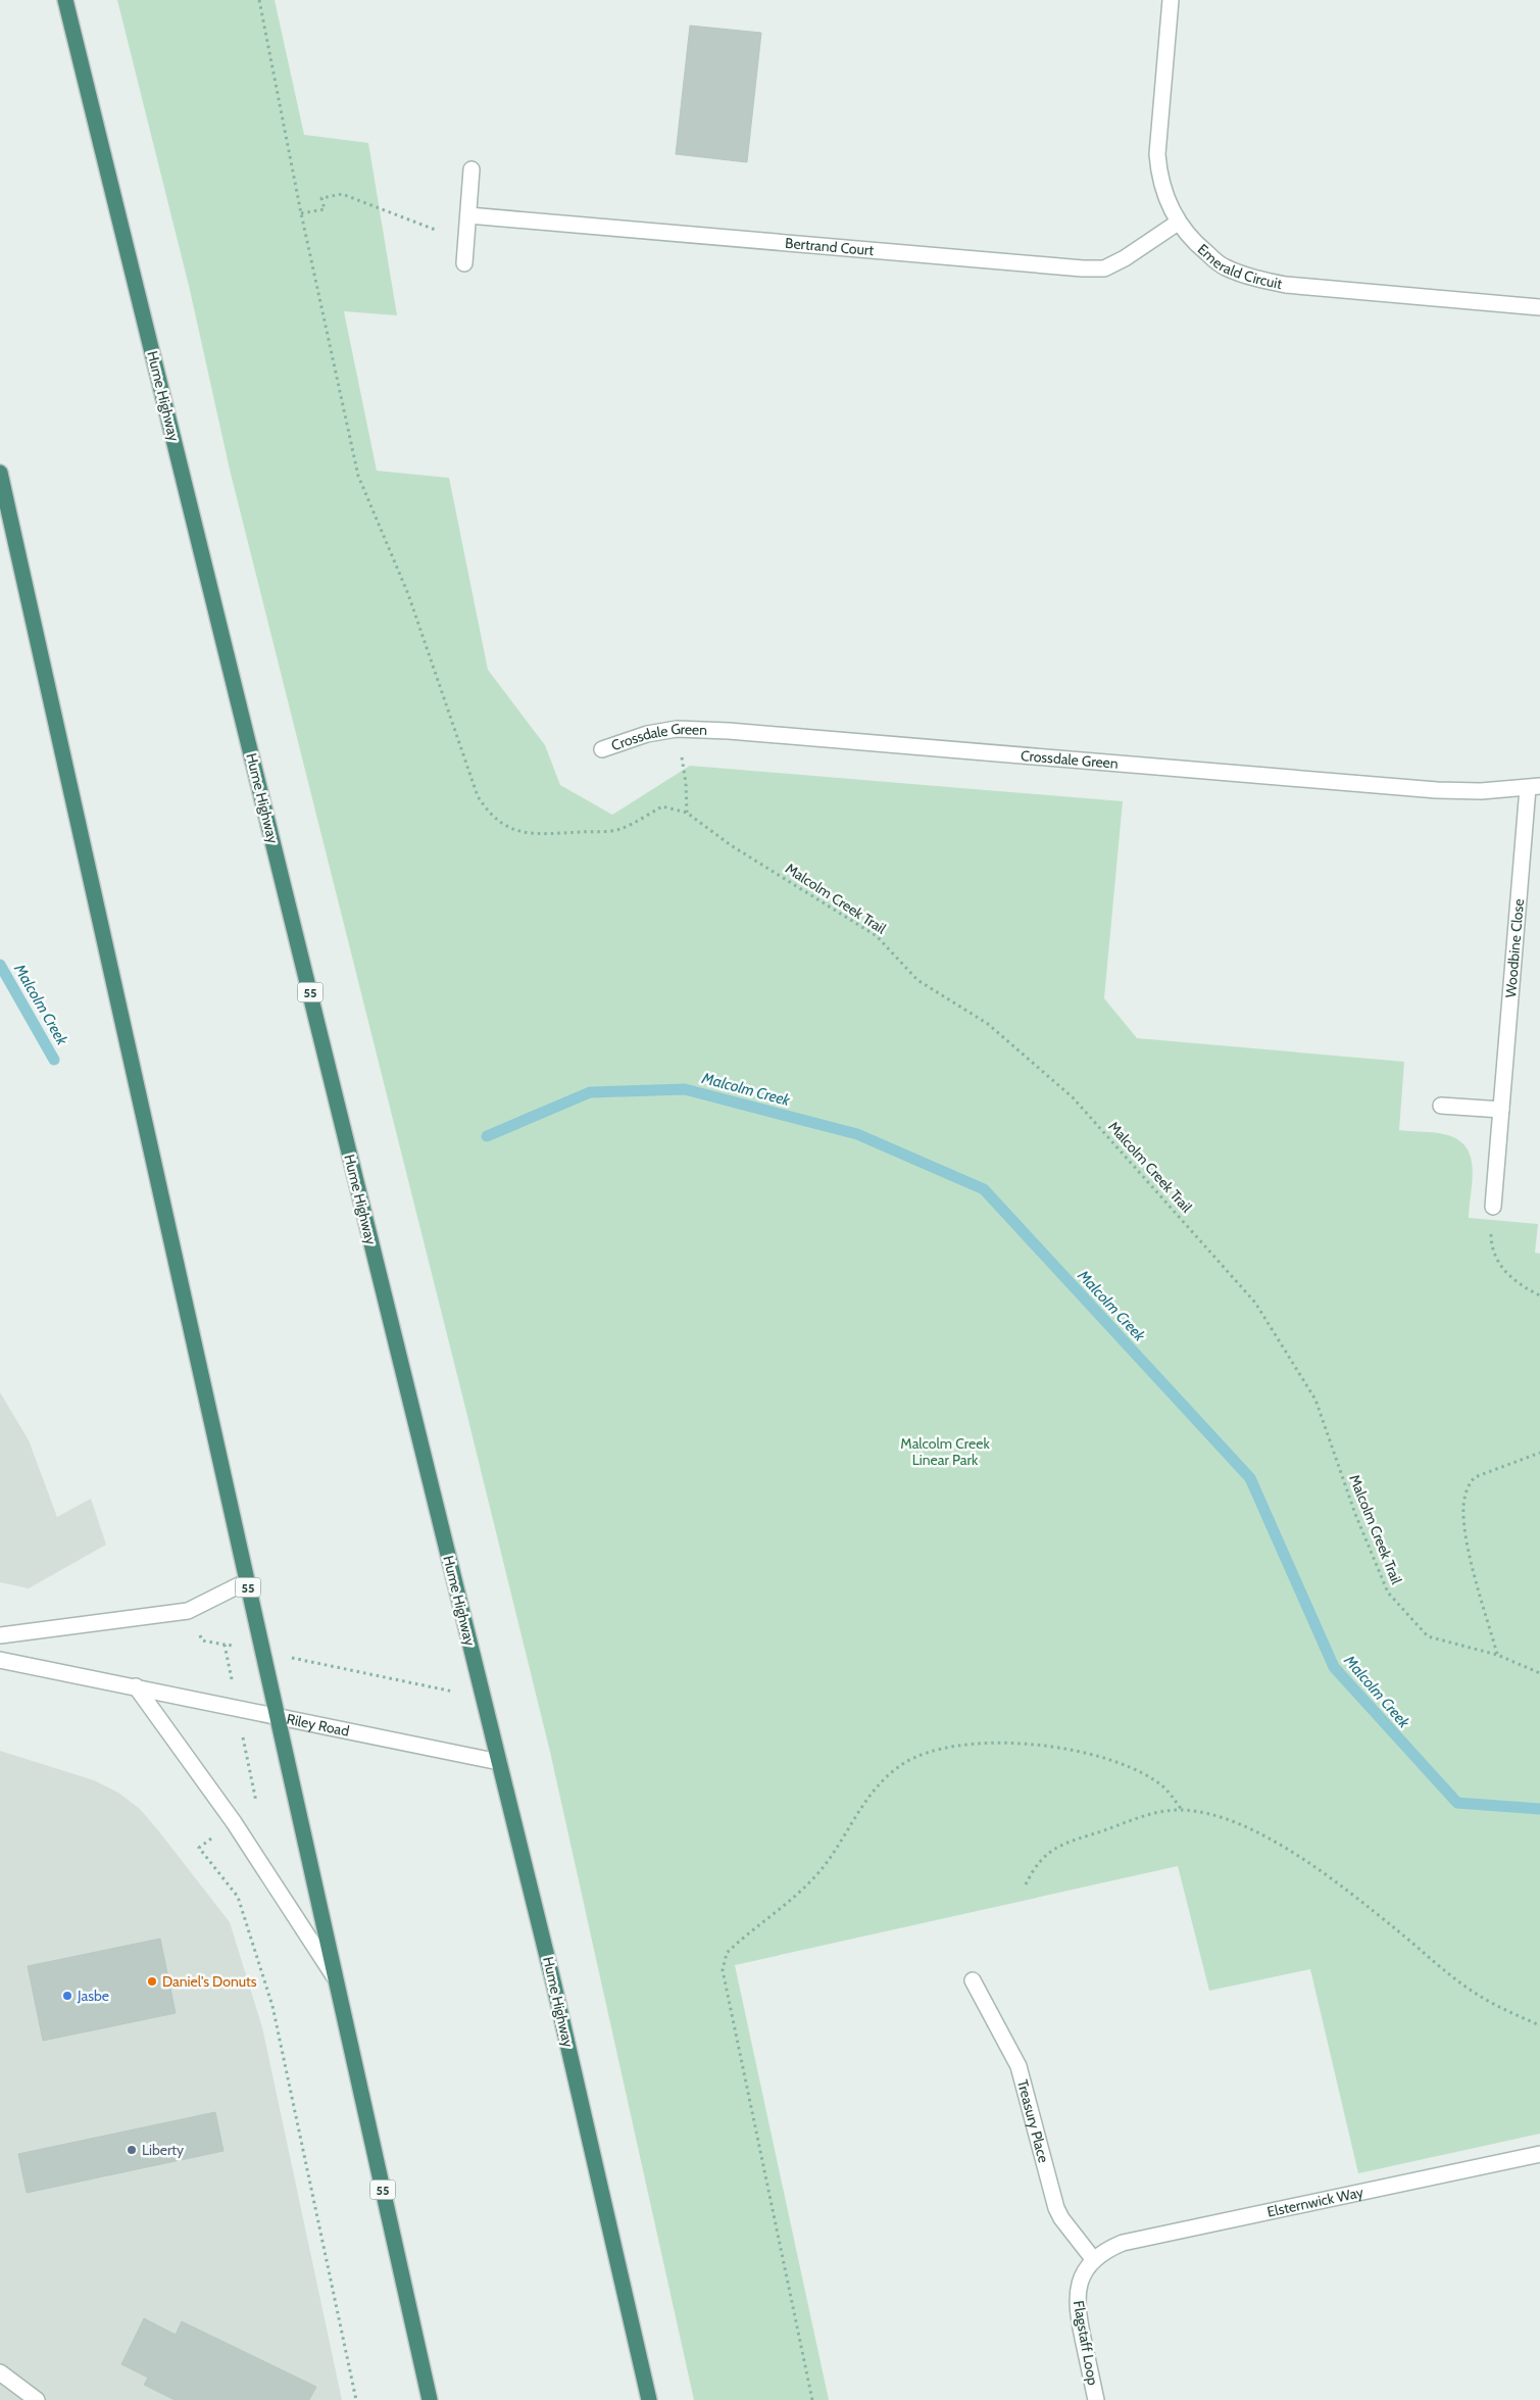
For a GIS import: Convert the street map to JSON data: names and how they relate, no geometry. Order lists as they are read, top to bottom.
{
  "streets": {
    "highway": ["Hume Highway", "55"],
    "street": [
      "Bertrand Court",
      "Emerald Circuit",
      "Crossdale Green",
      "Woodbine Close",
      "Riley Road",
      "Treasury Place",
      "Elsternwick Way",
      "Flagstaff Loop"
    ],
    "path": ["Malcolm Creek Trail"]
  },
  "crossings": [
    ["Bertrand Court", "Emerald Circuit"],
    ["Hume Highway", "Riley Road"],
    ["Crossdale Green", "Woodbine Close"],
    ["55", "Riley Road"],
    ["Treasury Place", "Elsternwick Way"],
    ["Treasury Place", "Flagstaff Loop"],
    ["Elsternwick Way", "Flagstaff Loop"]
  ],
  "water": ["Malcolm Creek"],
  "parks": ["Malcolm Creek Linear Park"],
  "places": ["Daniel's Donuts", "Jasbe", "Liberty"]
}
